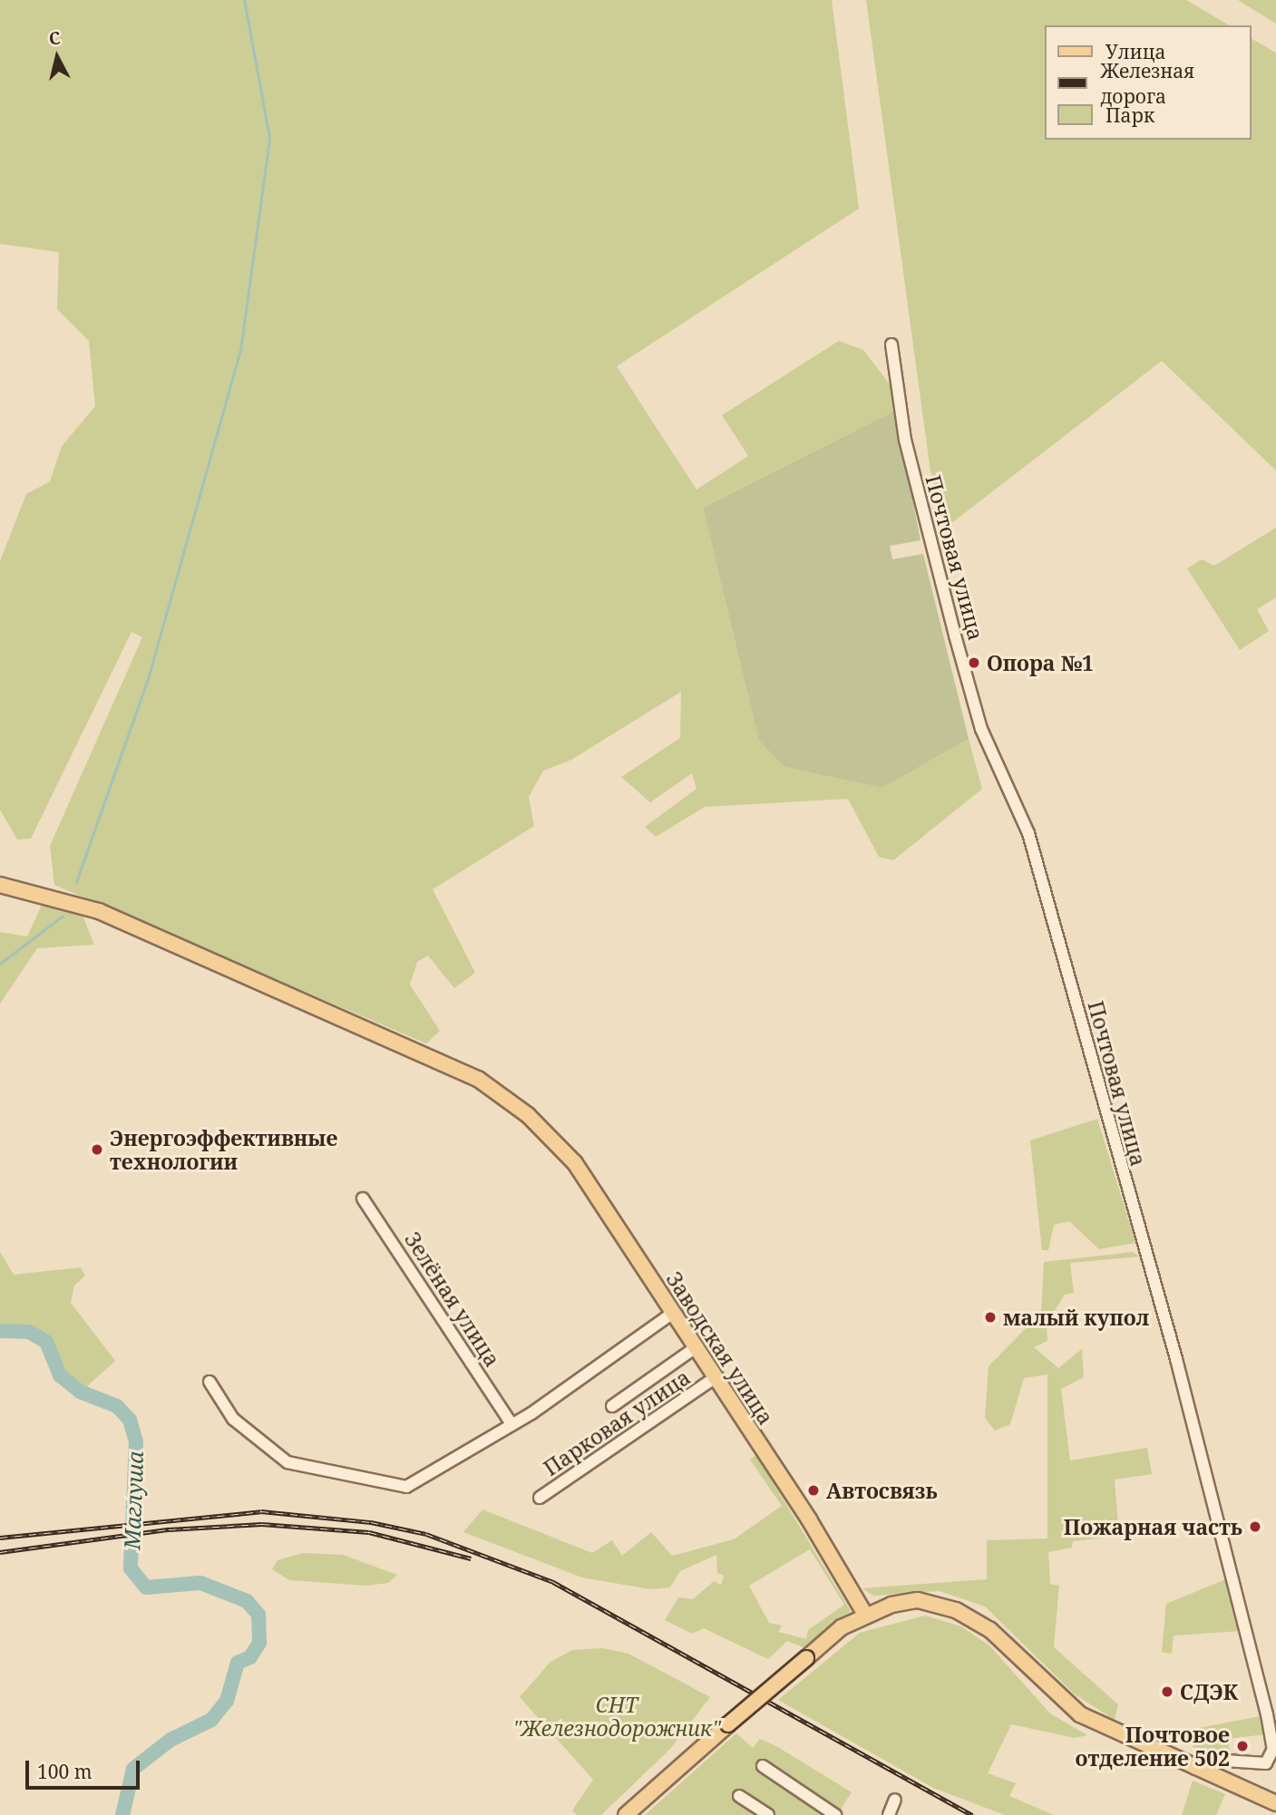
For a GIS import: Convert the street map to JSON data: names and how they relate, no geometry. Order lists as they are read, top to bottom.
{
  "streets": {
    "main road": ["Заводская улица"],
    "street": ["Почтовая улица", "Зелёная улица", "Парковая улица"]
  },
  "crossings": [
    ["Заводская улица", "Парковая улица"]
  ],
  "water": ["Маглуша"],
  "parks": ["СНТ \"Железнодорожник\""],
  "places": [
    "Опора №1",
    "Энергоэффективные технологии",
    "малый купол",
    "Автосвязь",
    "Пожарная часть",
    "СДЭК",
    "Почтовое отделение 502"
  ],
  "legend": ["Улица", "Железная дорога", "Парк"],
  "scale_bar": "100 m",
  "north": "top"
}
